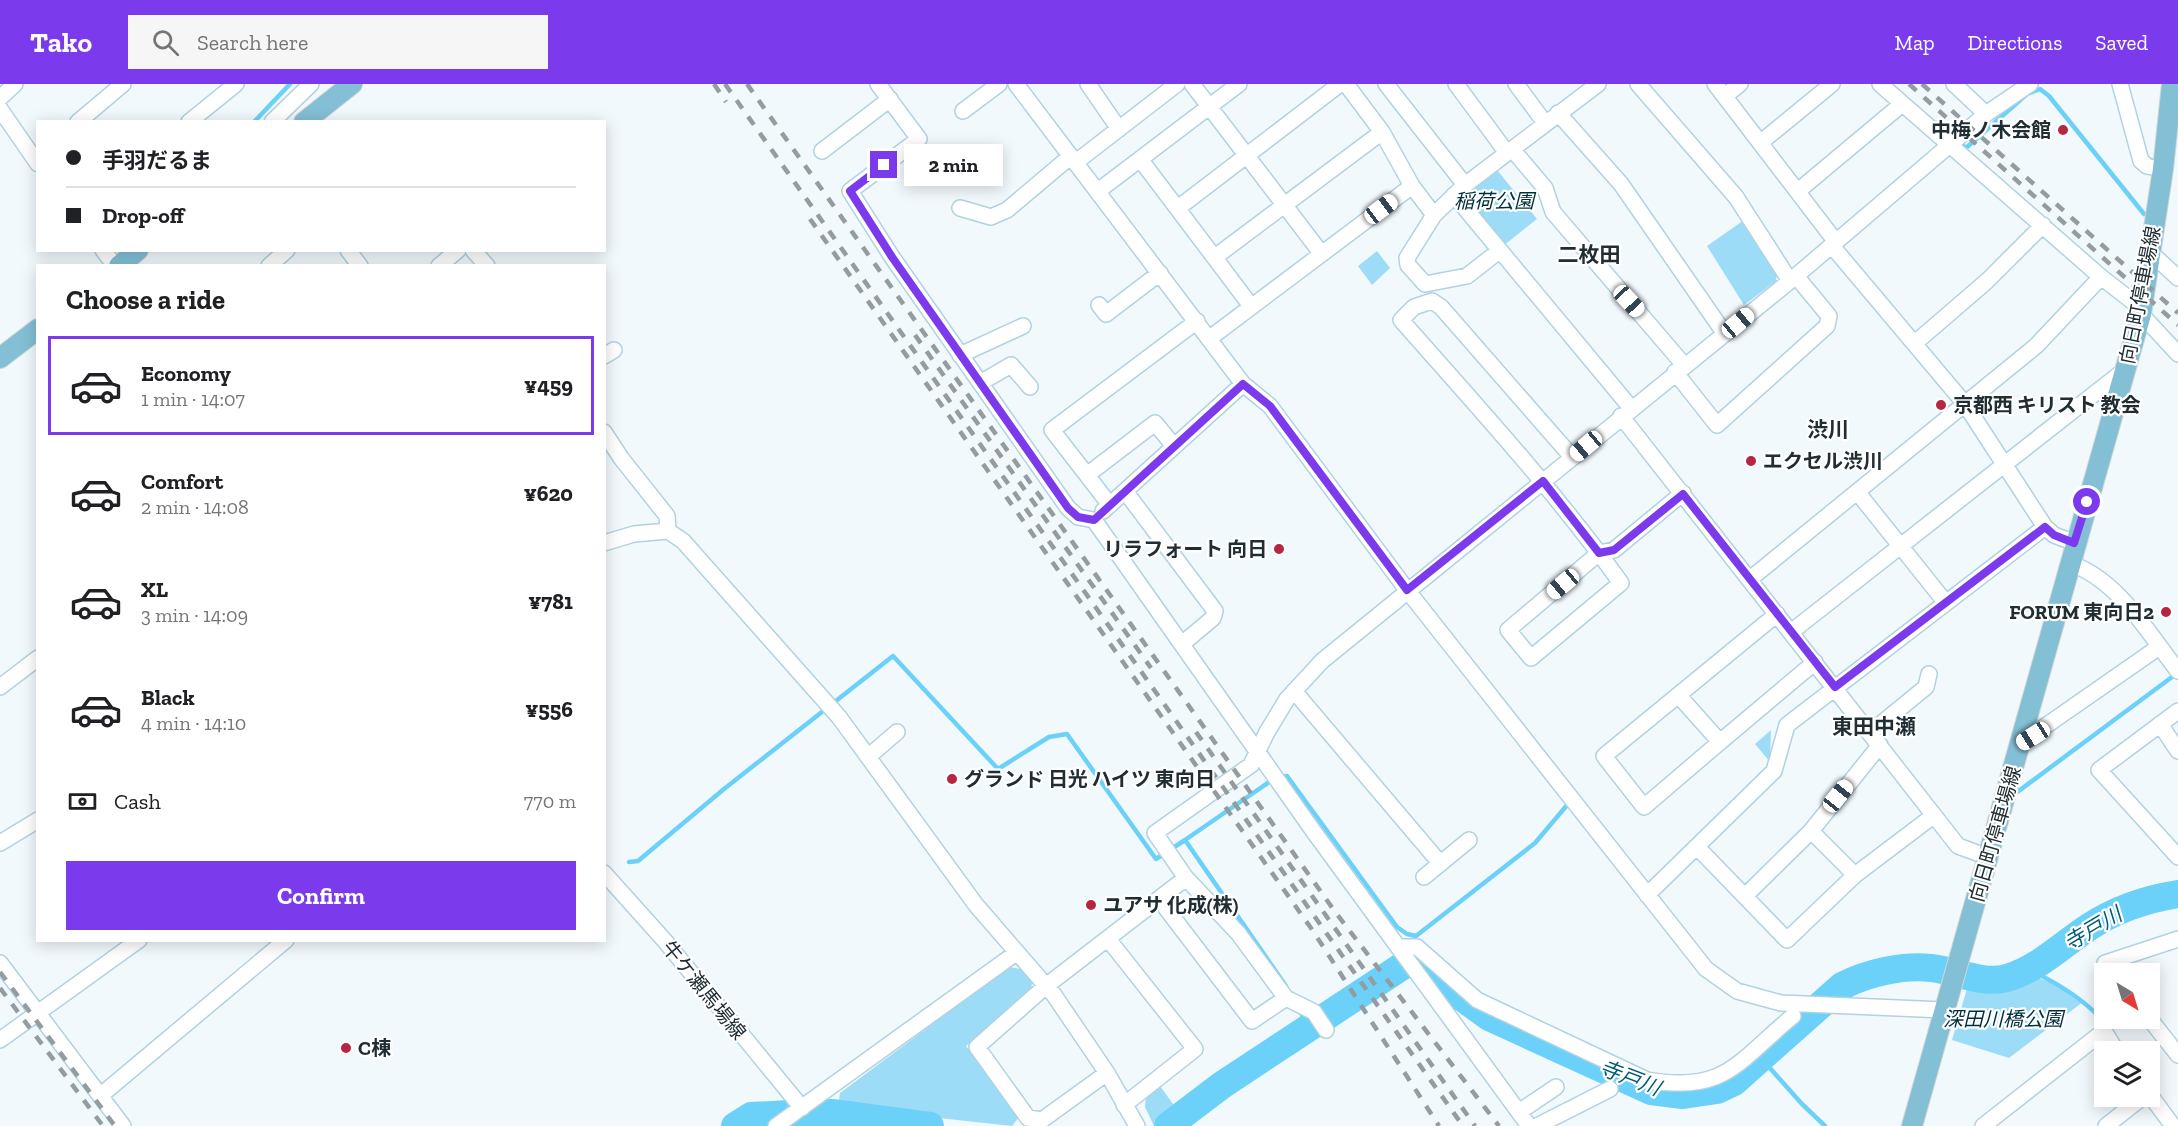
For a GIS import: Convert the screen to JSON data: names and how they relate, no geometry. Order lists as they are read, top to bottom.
{
  "streets": {
    "main road": ["向日町停車場線"],
    "street": ["牛ケ瀬馬場線"]
  },
  "districts": ["二枚田", "渋川", "東田中瀬"],
  "water": ["寺戸川"],
  "parks": ["稲荷公園", "深田川橋公園"],
  "places": [
    "中梅ノ木会館",
    "京都西 キリスト 教会",
    "エクセル渋川",
    "リラフォート 向日",
    "FORUM 東向日2",
    "グランド 日光 ハイツ 東向日",
    "ユアサ 化成(株)",
    "C棟"
  ],
  "north": "bottom right",
  "page": {
    "header": "Tako",
    "search": "Search here",
    "nav": ["Map", "Directions", "Saved"],
    "banner": ["手羽だるま", "Drop-off"],
    "bubble": "2 min",
    "heading": "Choose a ride",
    "list": [
      {
        "name": "Economy",
        "note": "1 min · 14:07",
        "value": "¥459"
      },
      {
        "name": "Comfort",
        "note": "2 min · 14:08",
        "value": "¥620"
      },
      {
        "name": "XL",
        "note": "3 min · 14:09",
        "value": "¥781"
      },
      {
        "name": "Black",
        "note": "4 min · 14:10",
        "value": "¥556"
      }
    ],
    "pay": ["Cash", "770 m"],
    "buttons": "Confirm"
  }
}
